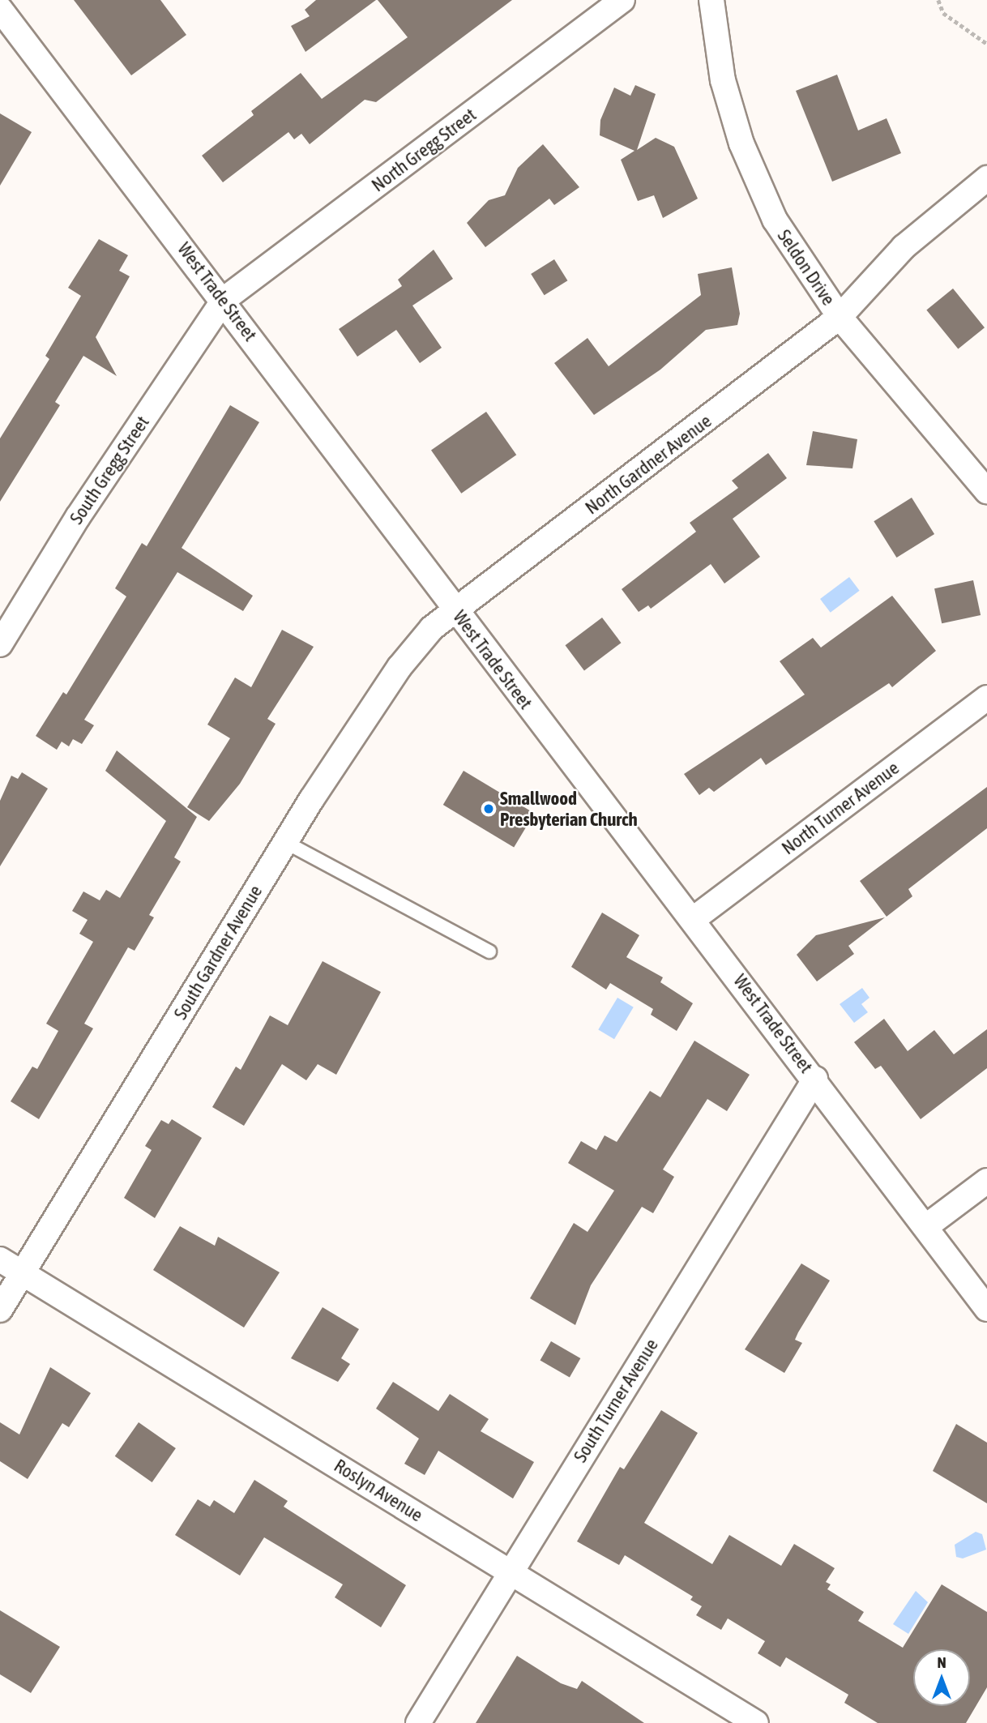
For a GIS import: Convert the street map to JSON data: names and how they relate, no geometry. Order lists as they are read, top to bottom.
{
  "streets": {
    "street": [
      "North Gregg Street",
      "Seldon Drive",
      "West Trade Street",
      "North Gardner Avenue",
      "South Gregg Street",
      "North Turner Avenue",
      "South Gardner Avenue",
      "South Turner Avenue",
      "Roslyn Avenue"
    ]
  },
  "crossings": [
    ["North Gregg Street", "West Trade Street"],
    ["North Gregg Street", "South Gregg Street"],
    ["Seldon Drive", "North Gardner Avenue"],
    ["West Trade Street", "North Gardner Avenue"],
    ["West Trade Street", "South Gregg Street"],
    ["West Trade Street", "North Turner Avenue"],
    ["West Trade Street", "South Gardner Avenue"],
    ["West Trade Street", "South Turner Avenue"],
    ["North Gardner Avenue", "South Gardner Avenue"],
    ["South Gardner Avenue", "Roslyn Avenue"],
    ["South Turner Avenue", "Roslyn Avenue"]
  ],
  "places": ["Smallwood Presbyterian Church"],
  "north": "top"
}
